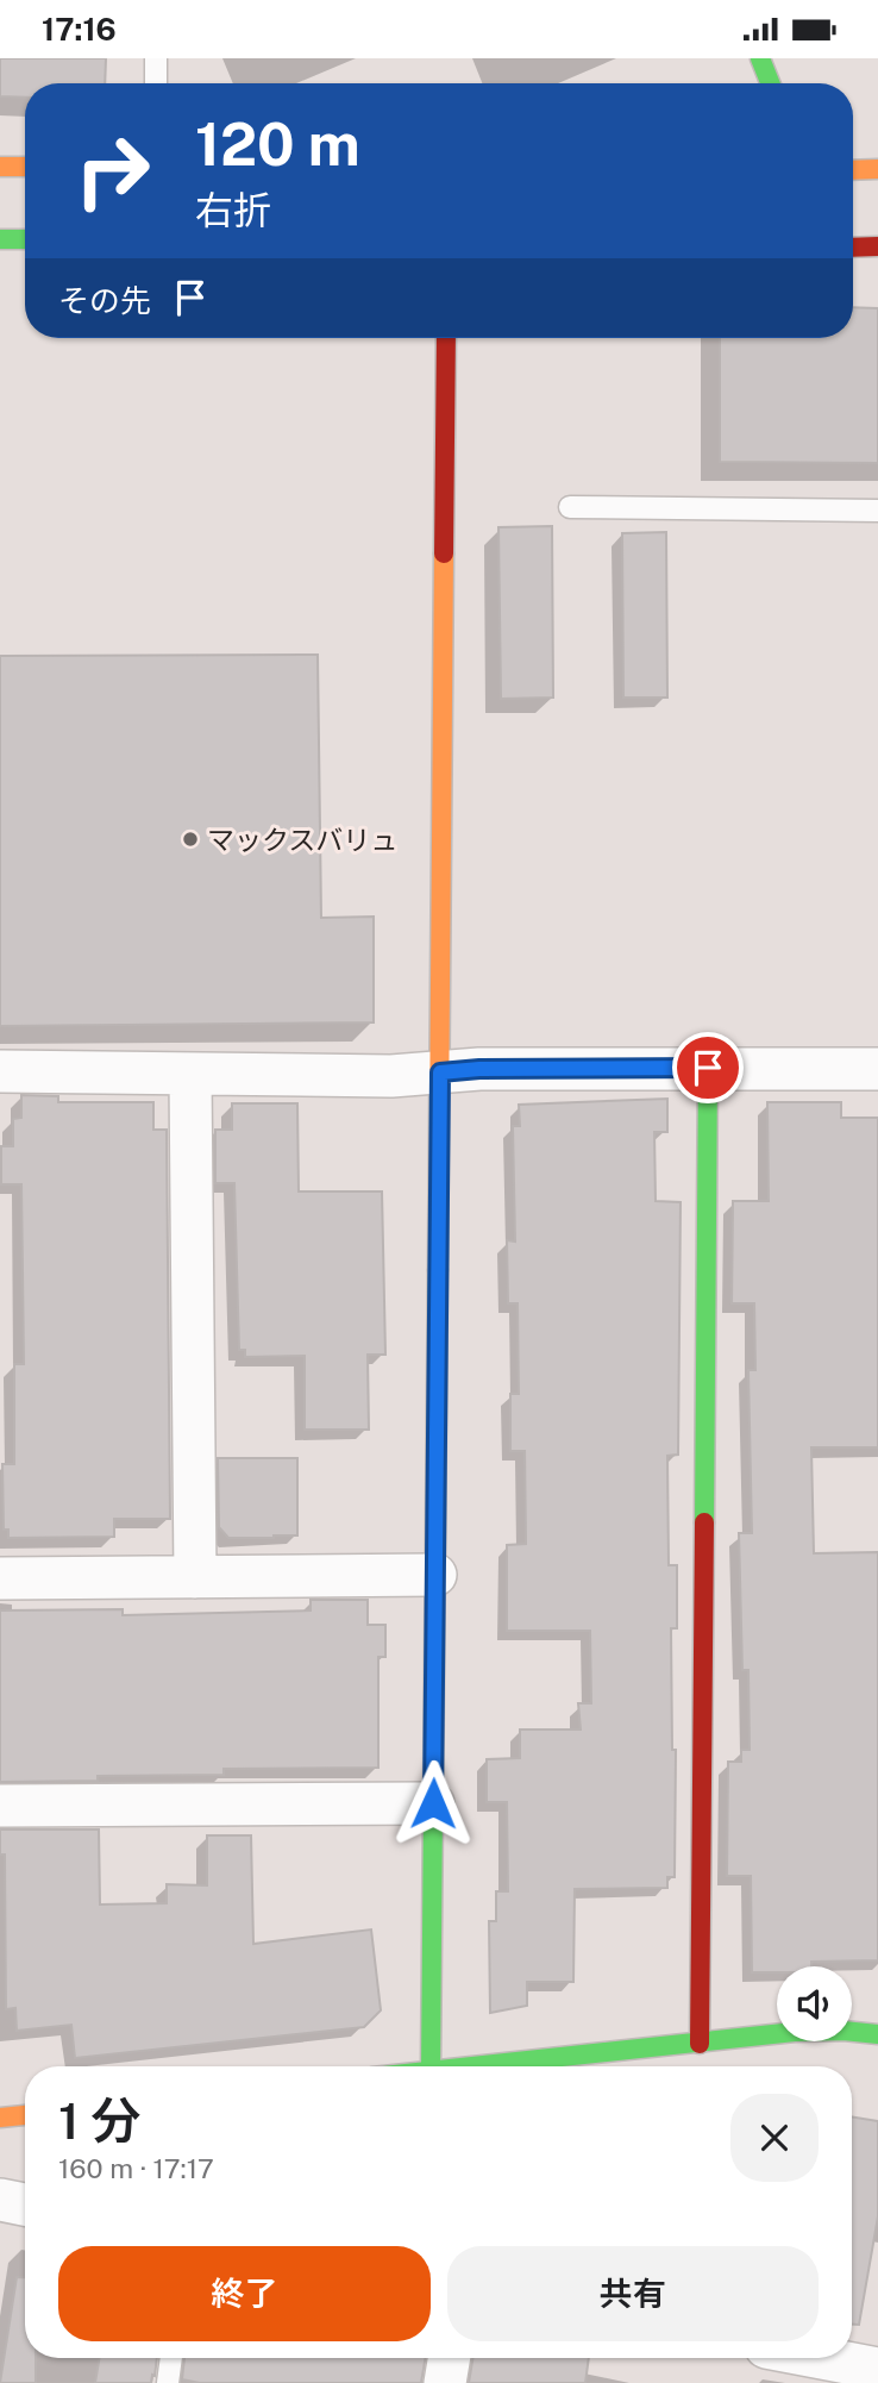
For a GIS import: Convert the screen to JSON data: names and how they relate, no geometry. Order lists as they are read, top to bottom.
{
  "places": ["マックスバリュ"],
  "page": {
    "status": "17:16",
    "turn": ["120 m", "右折"],
    "then": "その先",
    "heading": ["1 分", "160 m · 17:17"],
    "buttons": ["終了", "共有"]
  }
}
